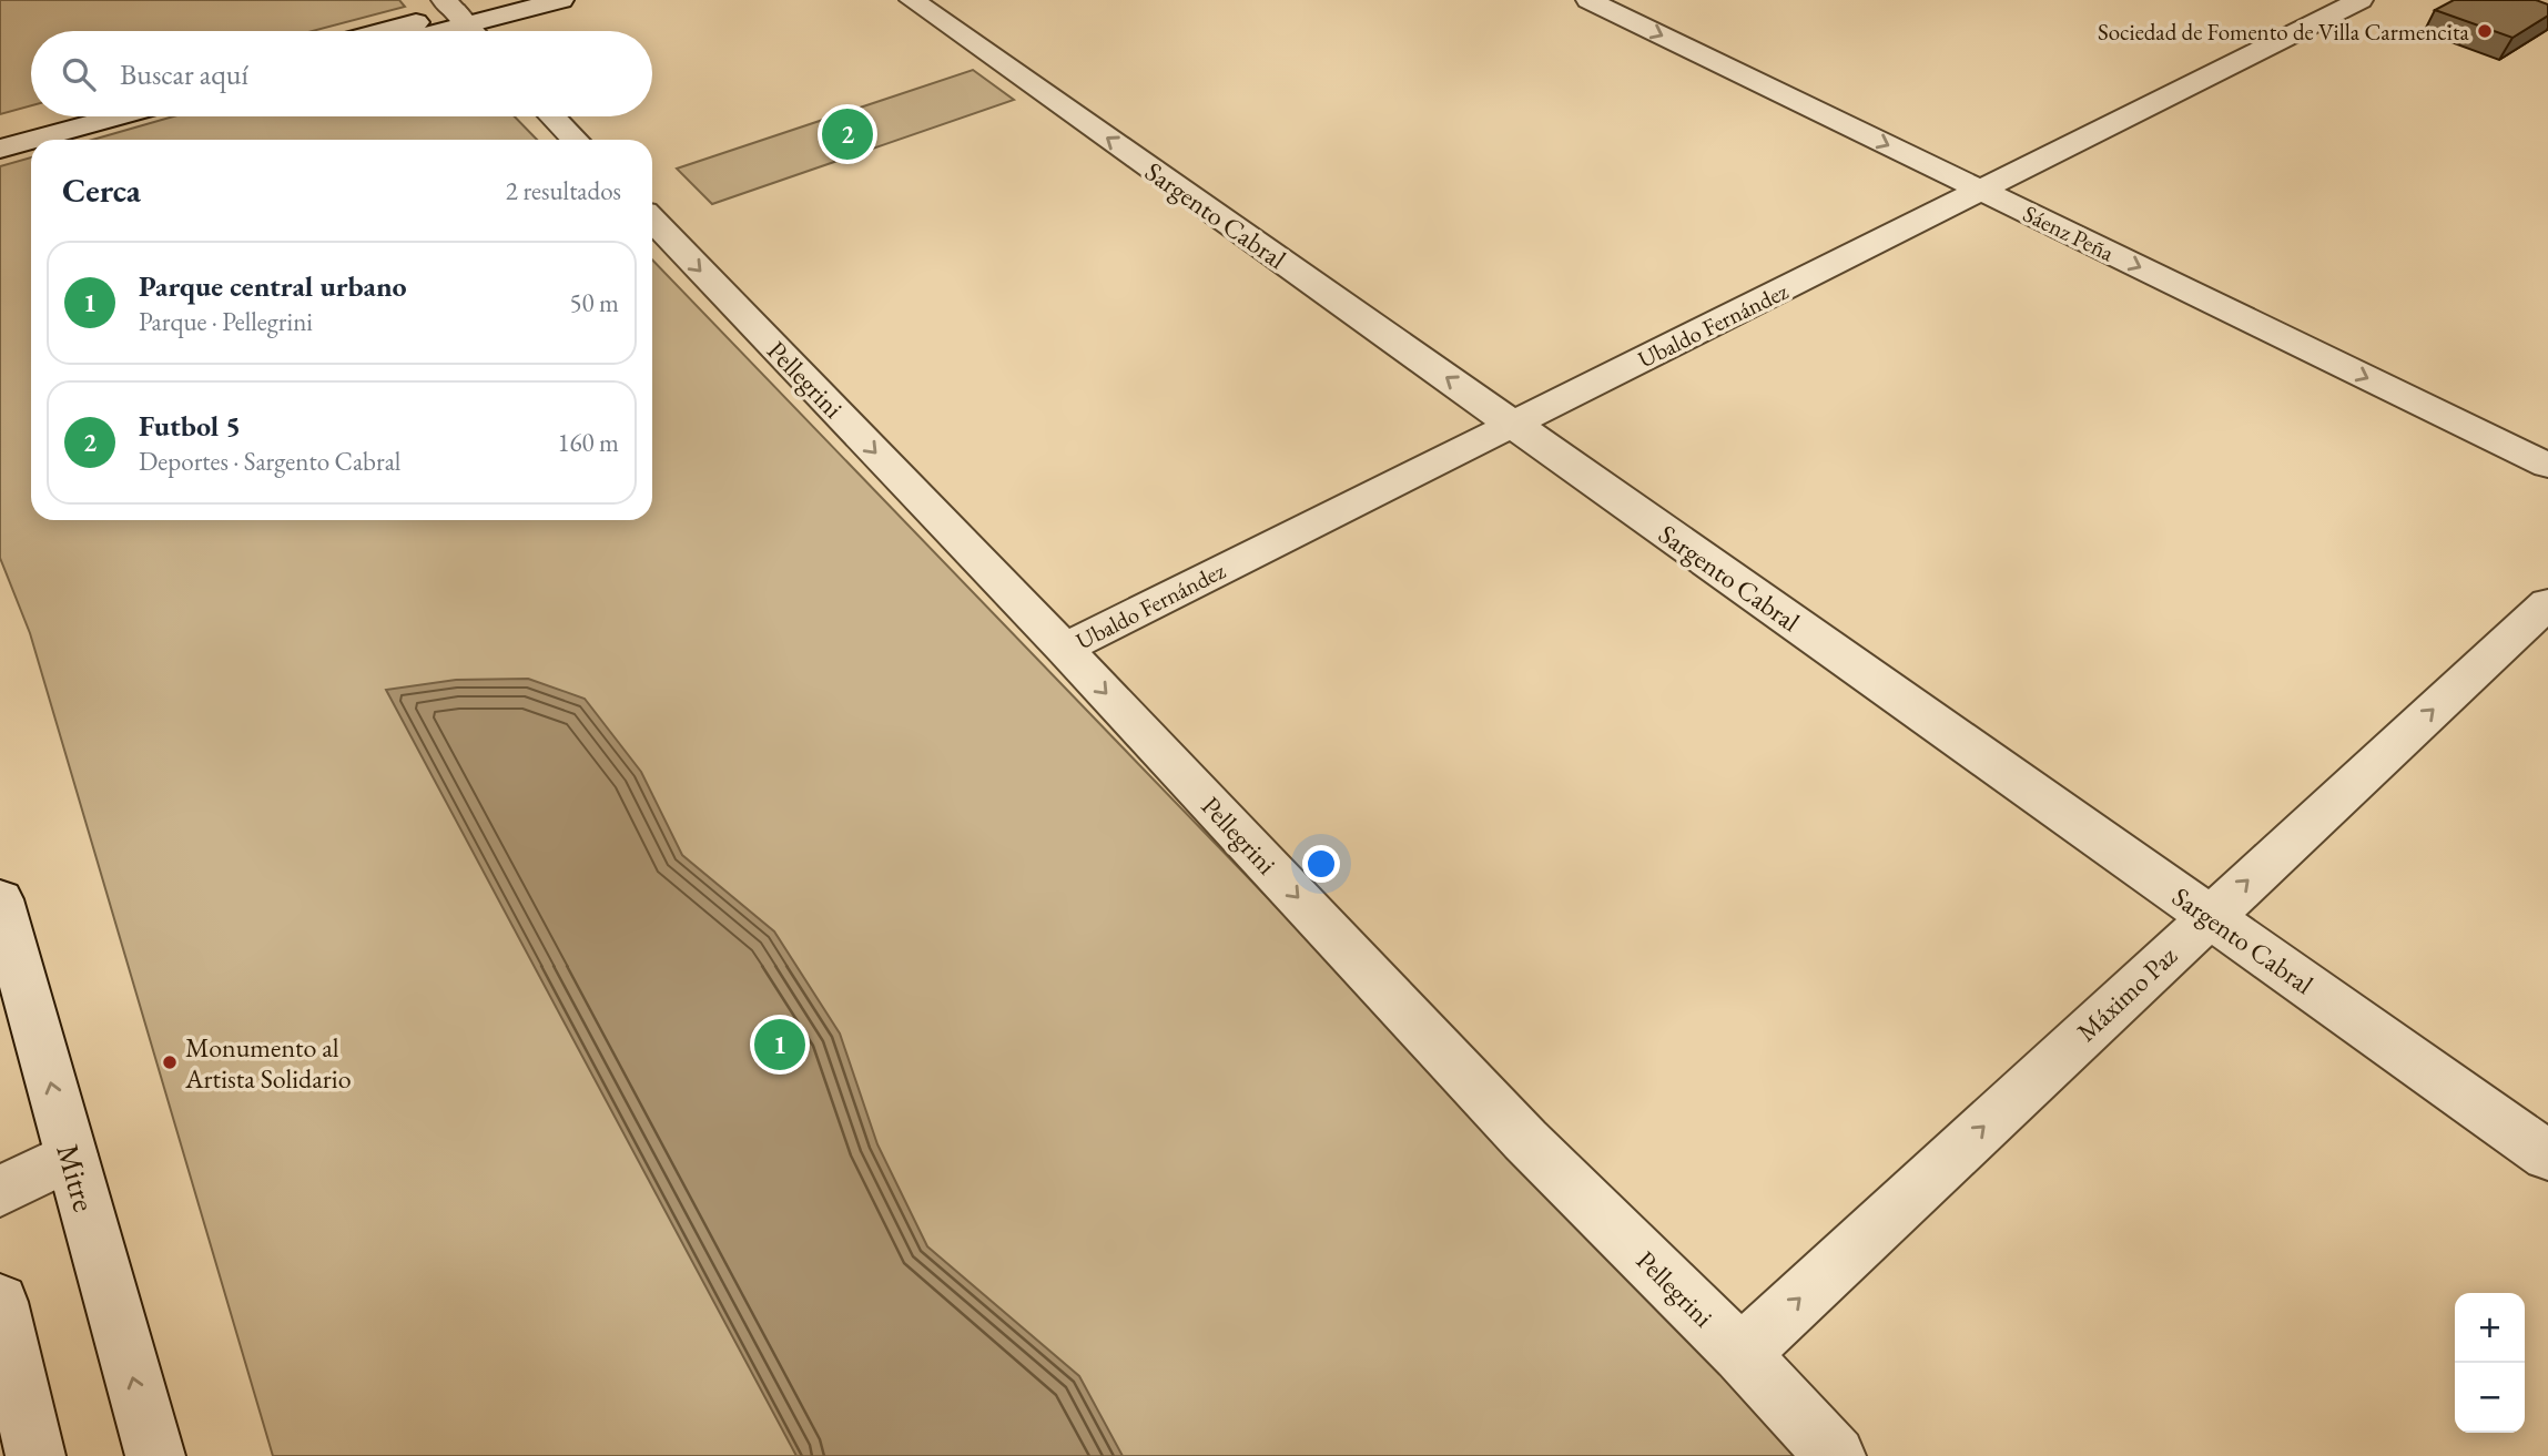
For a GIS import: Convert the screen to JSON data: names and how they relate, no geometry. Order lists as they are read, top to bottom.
{
  "streets": {
    "street": [
      "Sargento Cabral",
      "Sáenz Peña",
      "Ubaldo Fernández",
      "Pellegrini",
      "Máximo Paz",
      "Mitre"
    ]
  },
  "crossings": [
    ["Sargento Cabral", "Ubaldo Fernández"],
    ["Sargento Cabral", "Máximo Paz"],
    ["Sáenz Peña", "Ubaldo Fernández"],
    ["Ubaldo Fernández", "Pellegrini"],
    ["Pellegrini", "Máximo Paz"]
  ],
  "one_way": [
    "Sargento Cabral",
    "Sáenz Peña",
    "Pellegrini",
    "Máximo Paz",
    "Mitre"
  ],
  "places": ["Sociedad de Fomento de Villa Carmencita", "Monumento al Artista Solidario"],
  "page": {
    "search": "Buscar aquí",
    "pins": ["2", "1"],
    "heading": ["Cerca", "2 resultados"],
    "list": [
      {
        "mark": "1",
        "name": "Parque central urbano",
        "note": "Parque · Pellegrini",
        "value": "50 m"
      },
      {
        "mark": "2",
        "name": "Futbol 5",
        "note": "Deportes · Sargento Cabral",
        "value": "160 m"
      }
    ],
    "map_buttons": ["+", "−"]
  }
}
